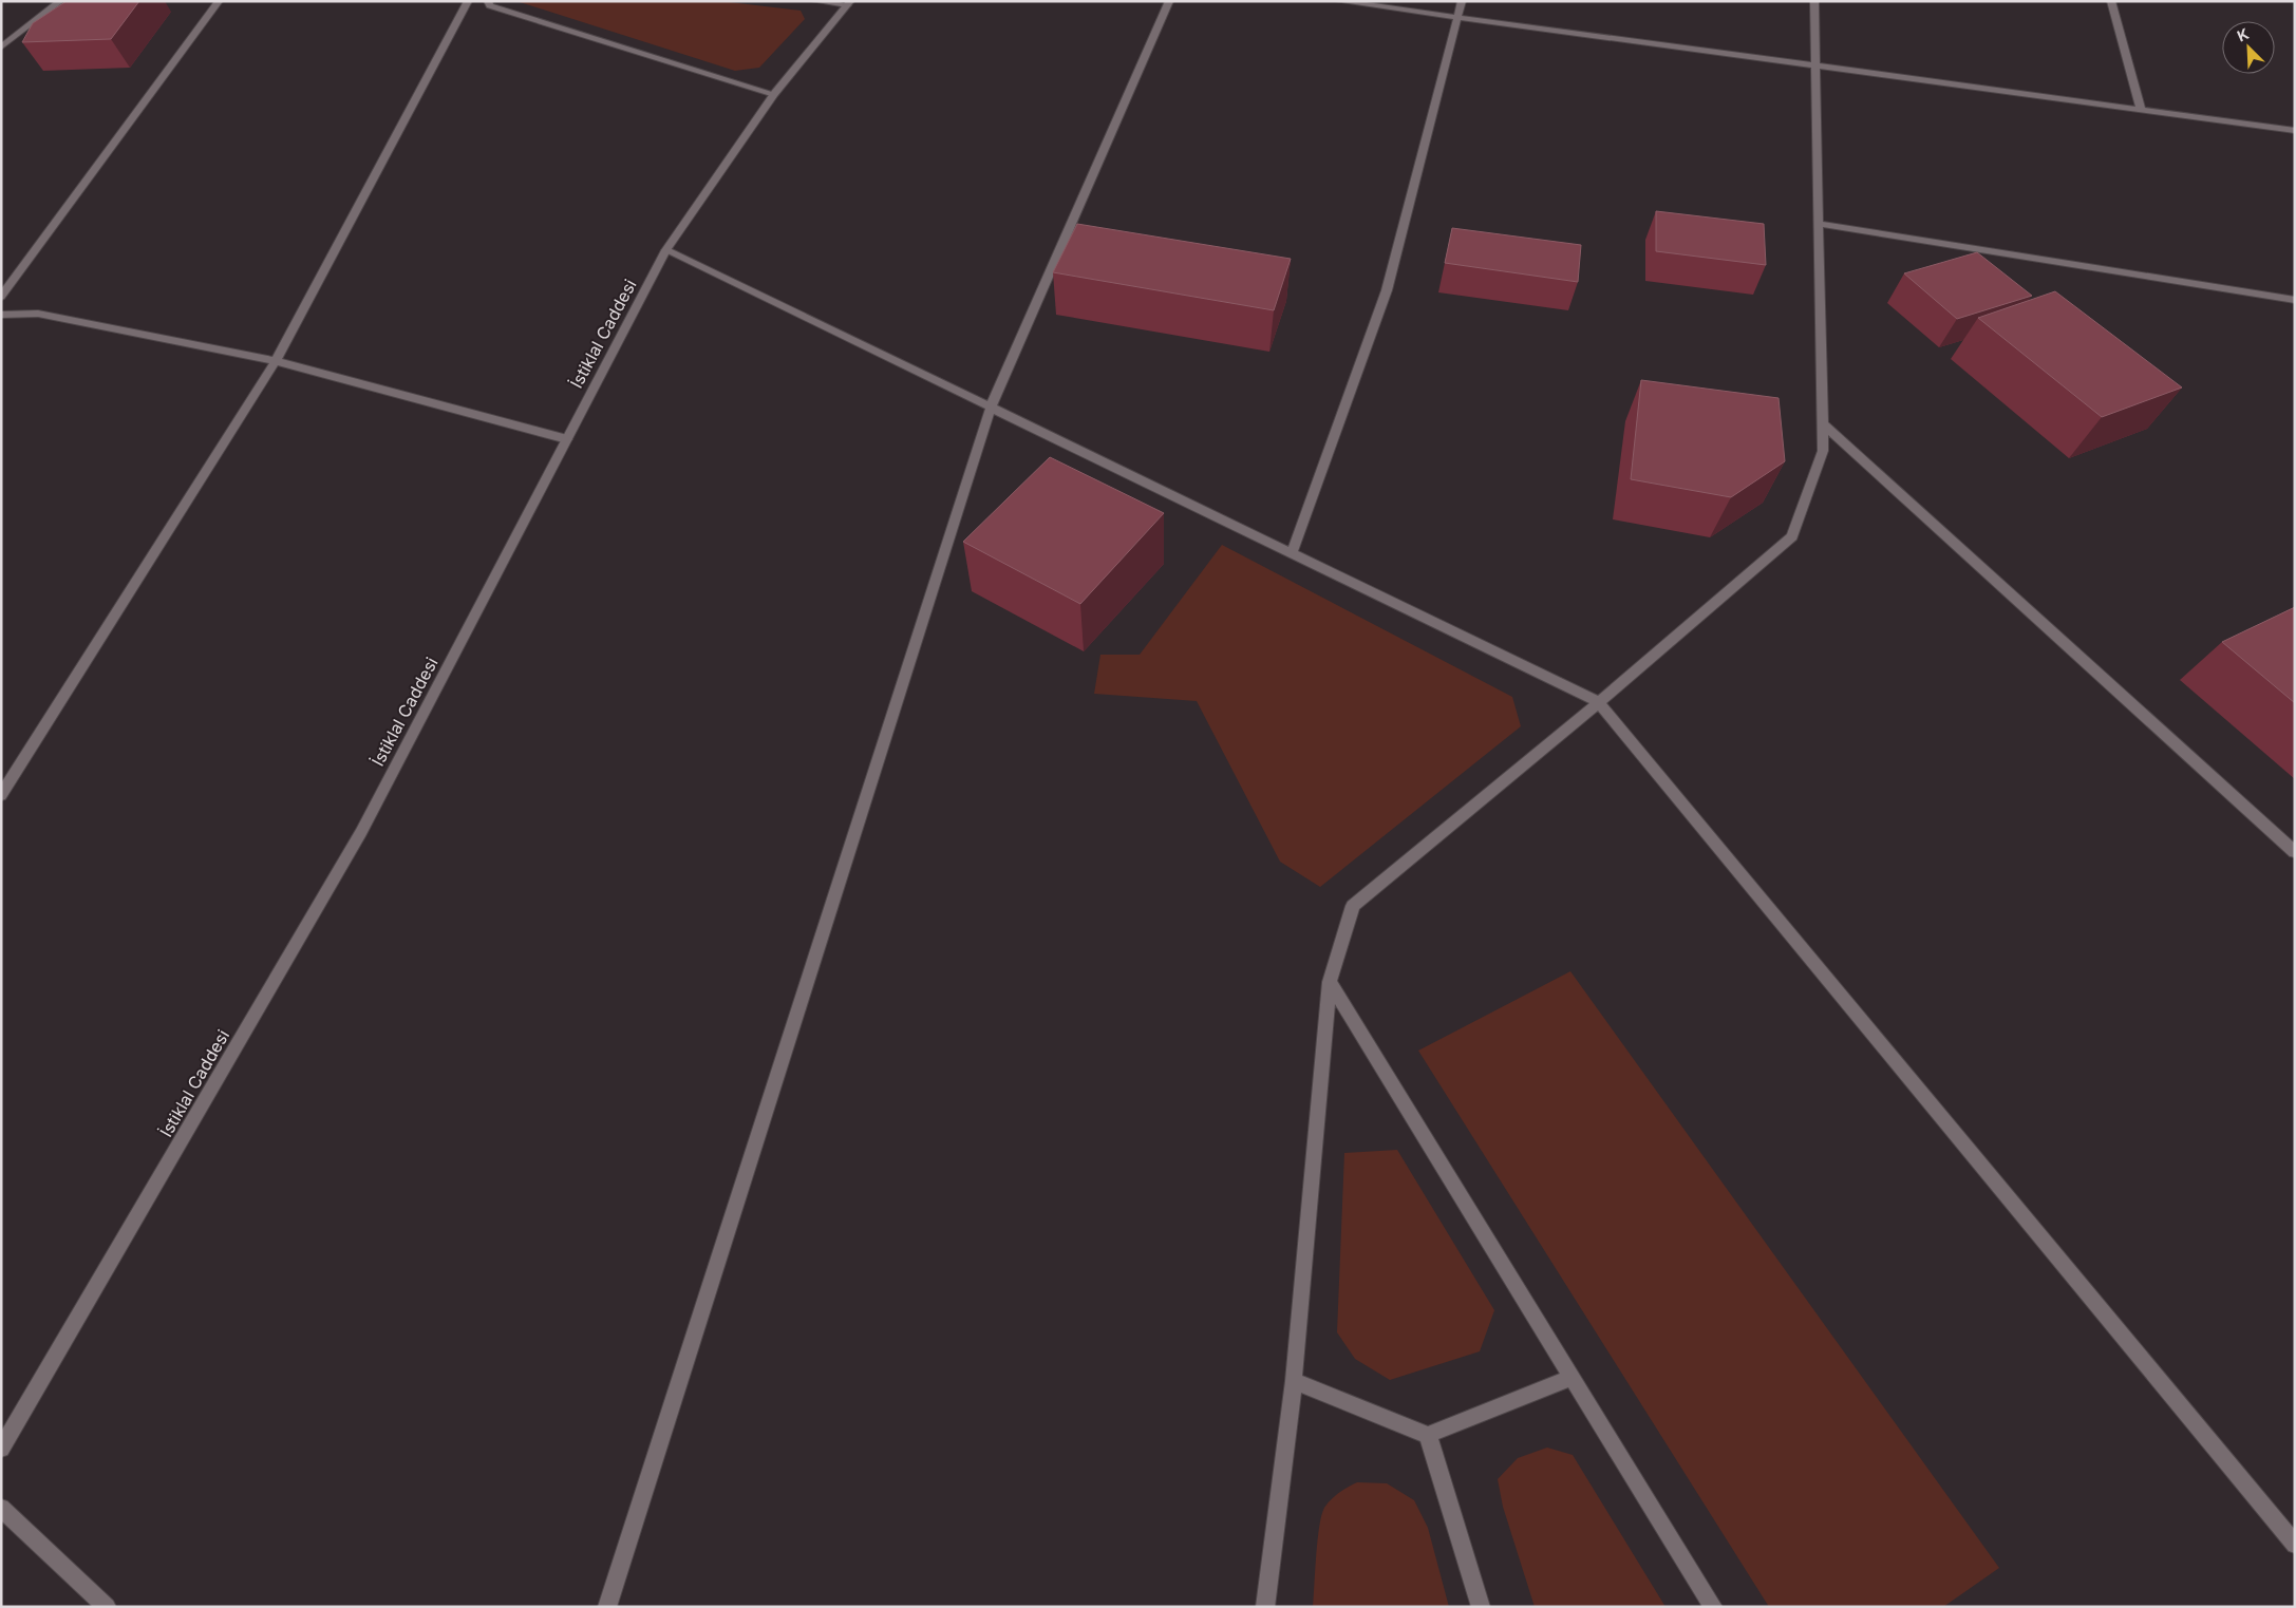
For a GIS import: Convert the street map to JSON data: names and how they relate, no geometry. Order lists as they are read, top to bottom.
{
  "streets": {
    "street": ["İstiklal Caddesi"]
  },
  "north": "top left"
}
